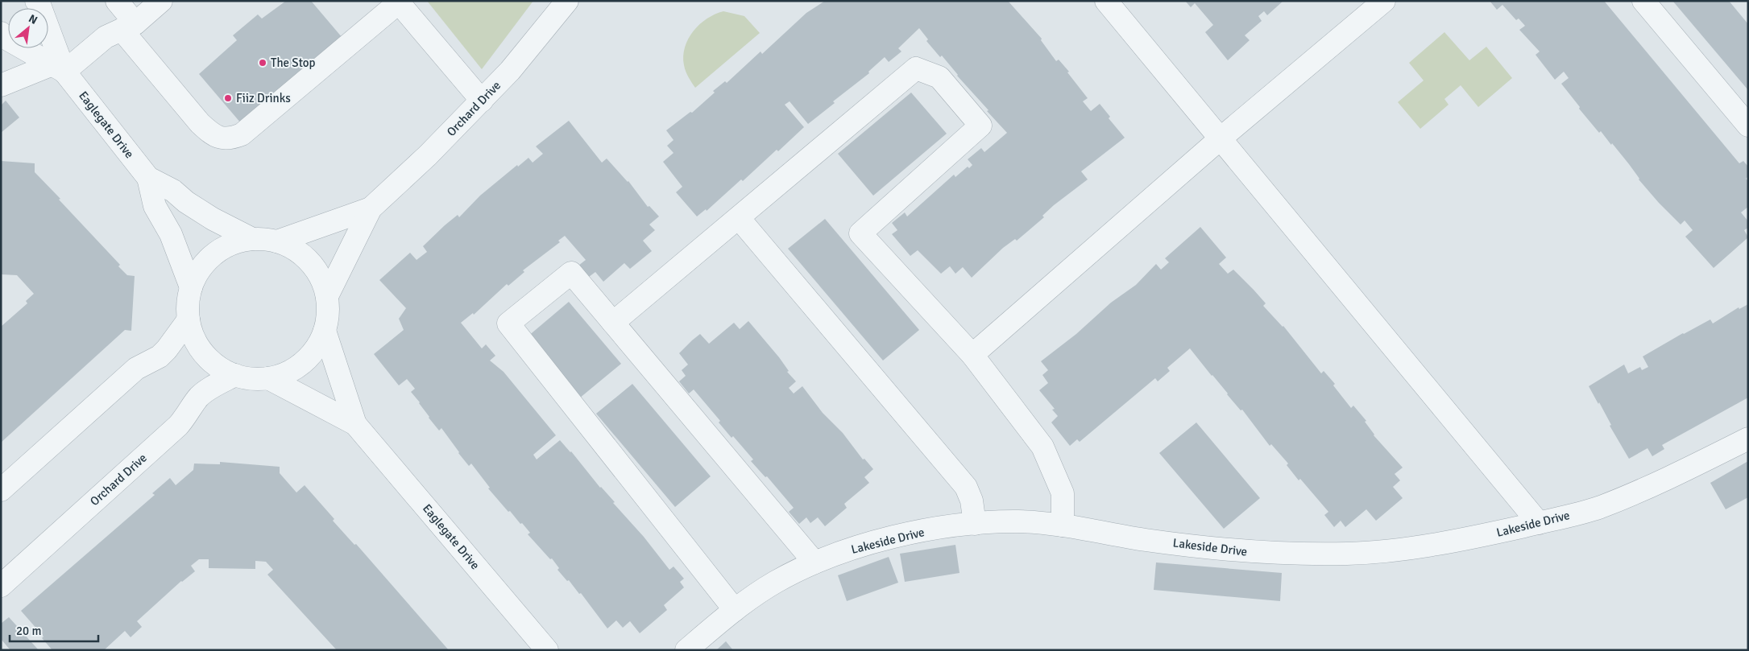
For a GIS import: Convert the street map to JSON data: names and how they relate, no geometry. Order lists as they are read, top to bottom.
{
  "streets": {
    "street": ["Orchard Drive", "Eaglegate Drive", "Lakeside Drive"]
  },
  "crossings": [
    ["Orchard Drive", "Eaglegate Drive"]
  ],
  "places": ["The Stop", "Fiiz Drinks"],
  "scale_bar": "20 m",
  "north": "top right"
}
